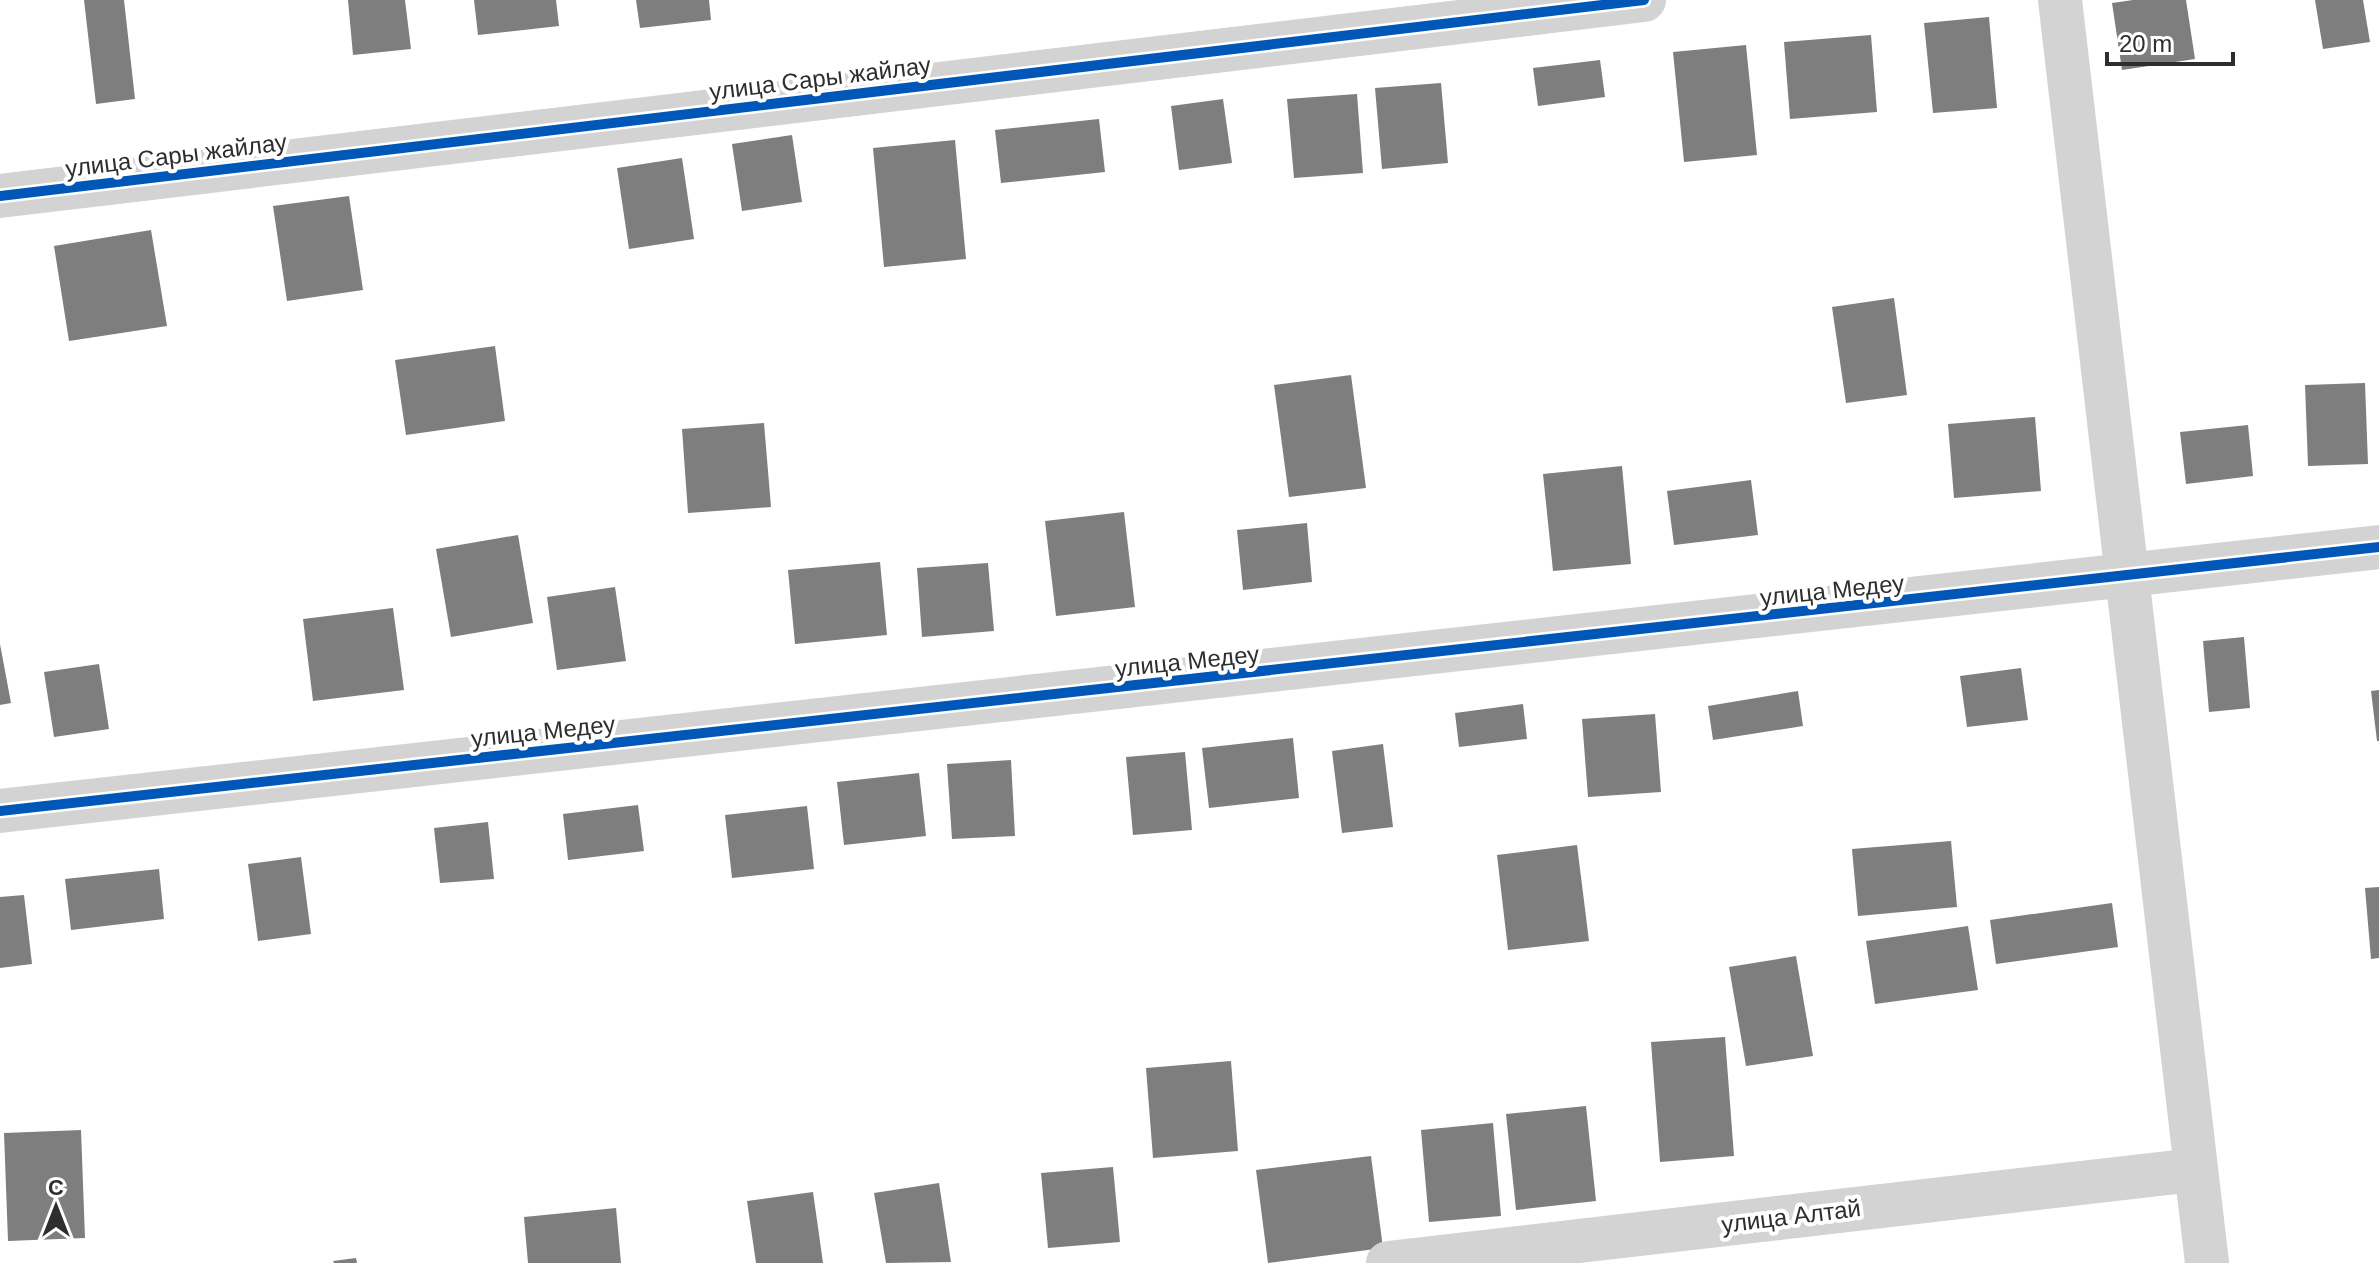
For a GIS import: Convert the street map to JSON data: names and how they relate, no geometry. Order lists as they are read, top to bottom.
{
  "streets": {
    "street": ["улица Сары жайлау", "улица Медеу", "улица Алтай"]
  },
  "scale_bar": "20 m",
  "north": "top"
}
